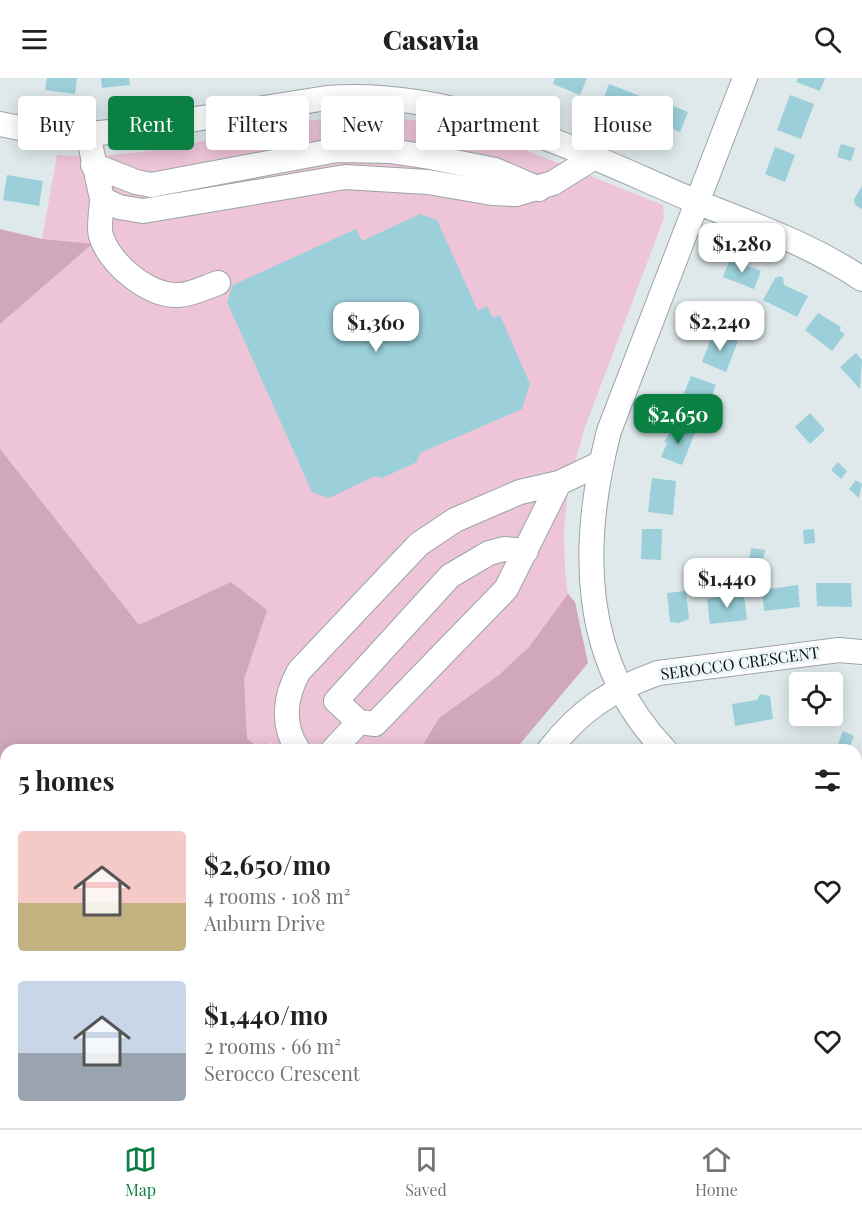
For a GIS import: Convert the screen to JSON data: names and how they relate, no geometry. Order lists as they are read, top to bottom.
{
  "streets": {
    "street": ["SEROCCO CRESCENT"]
  },
  "page": {
    "header": "Casavia",
    "chip": [
      "Buy",
      "Rent",
      "Filters",
      "New",
      "Apartment",
      "House"
    ],
    "price": [
      "$1,280",
      "$2,240",
      "$1,360",
      "$2,650",
      "$1,440"
    ],
    "heading": "5 homes",
    "list": [
      {
        "name": "$2,650/mo",
        "note": "4 rooms · 108 m² · Auburn Drive"
      },
      {
        "name": "$1,440/mo",
        "note": "2 rooms · 66 m² · Serocco Crescent"
      }
    ],
    "tabs": ["Map", "Saved", "Home"]
  }
}
